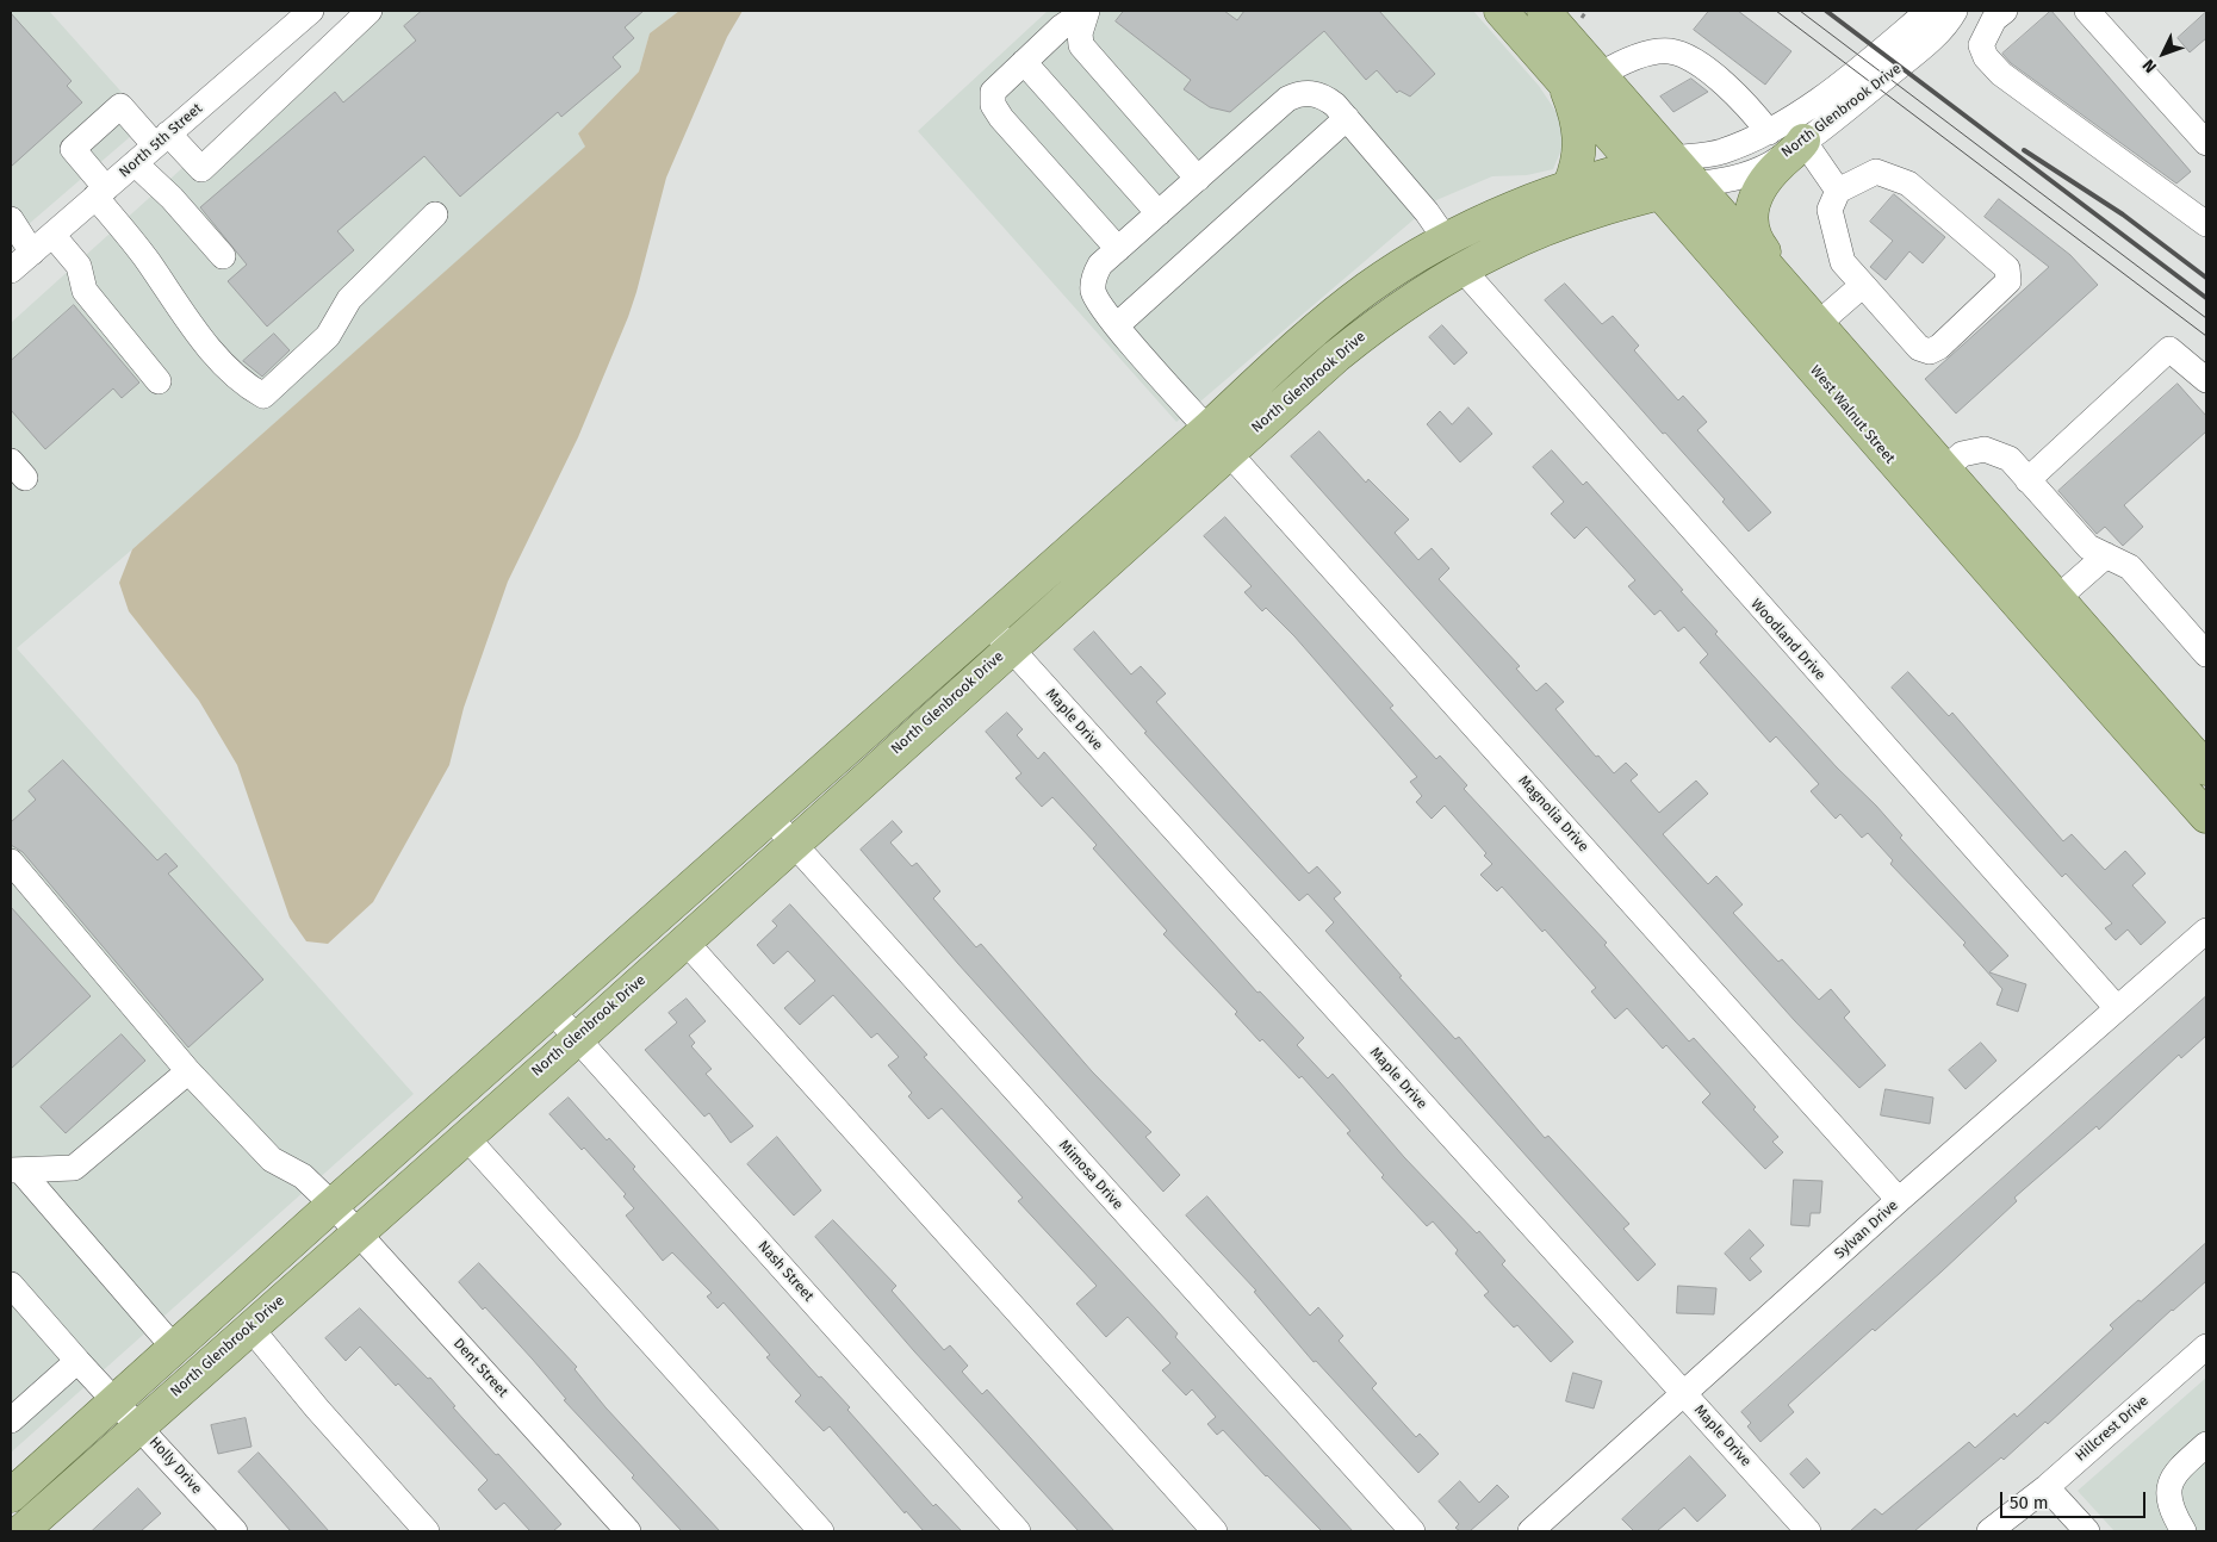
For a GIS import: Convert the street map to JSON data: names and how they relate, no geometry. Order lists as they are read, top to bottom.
{
  "streets": {
    "main road": ["North Glenbrook Drive", "West Walnut Street"],
    "street": [
      "North 5th Street",
      "Woodland Drive",
      "Maple Drive",
      "Magnolia Drive",
      "Mimosa Drive",
      "Sylvan Drive",
      "Nash Street",
      "Dent Street",
      "Hillcrest Drive",
      "Holly Drive"
    ]
  },
  "crossings": [
    ["North Glenbrook Drive", "West Walnut Street"],
    ["North Glenbrook Drive", "Woodland Drive"],
    ["North Glenbrook Drive", "Maple Drive"],
    ["North Glenbrook Drive", "Magnolia Drive"],
    ["North Glenbrook Drive", "Mimosa Drive"],
    ["North Glenbrook Drive", "Nash Street"],
    ["North Glenbrook Drive", "Dent Street"],
    ["North Glenbrook Drive", "Holly Drive"],
    ["Woodland Drive", "Sylvan Drive"],
    ["Maple Drive", "Sylvan Drive"],
    ["Magnolia Drive", "Sylvan Drive"]
  ],
  "scale_bar": "50 m",
  "north": "bottom left"
}
